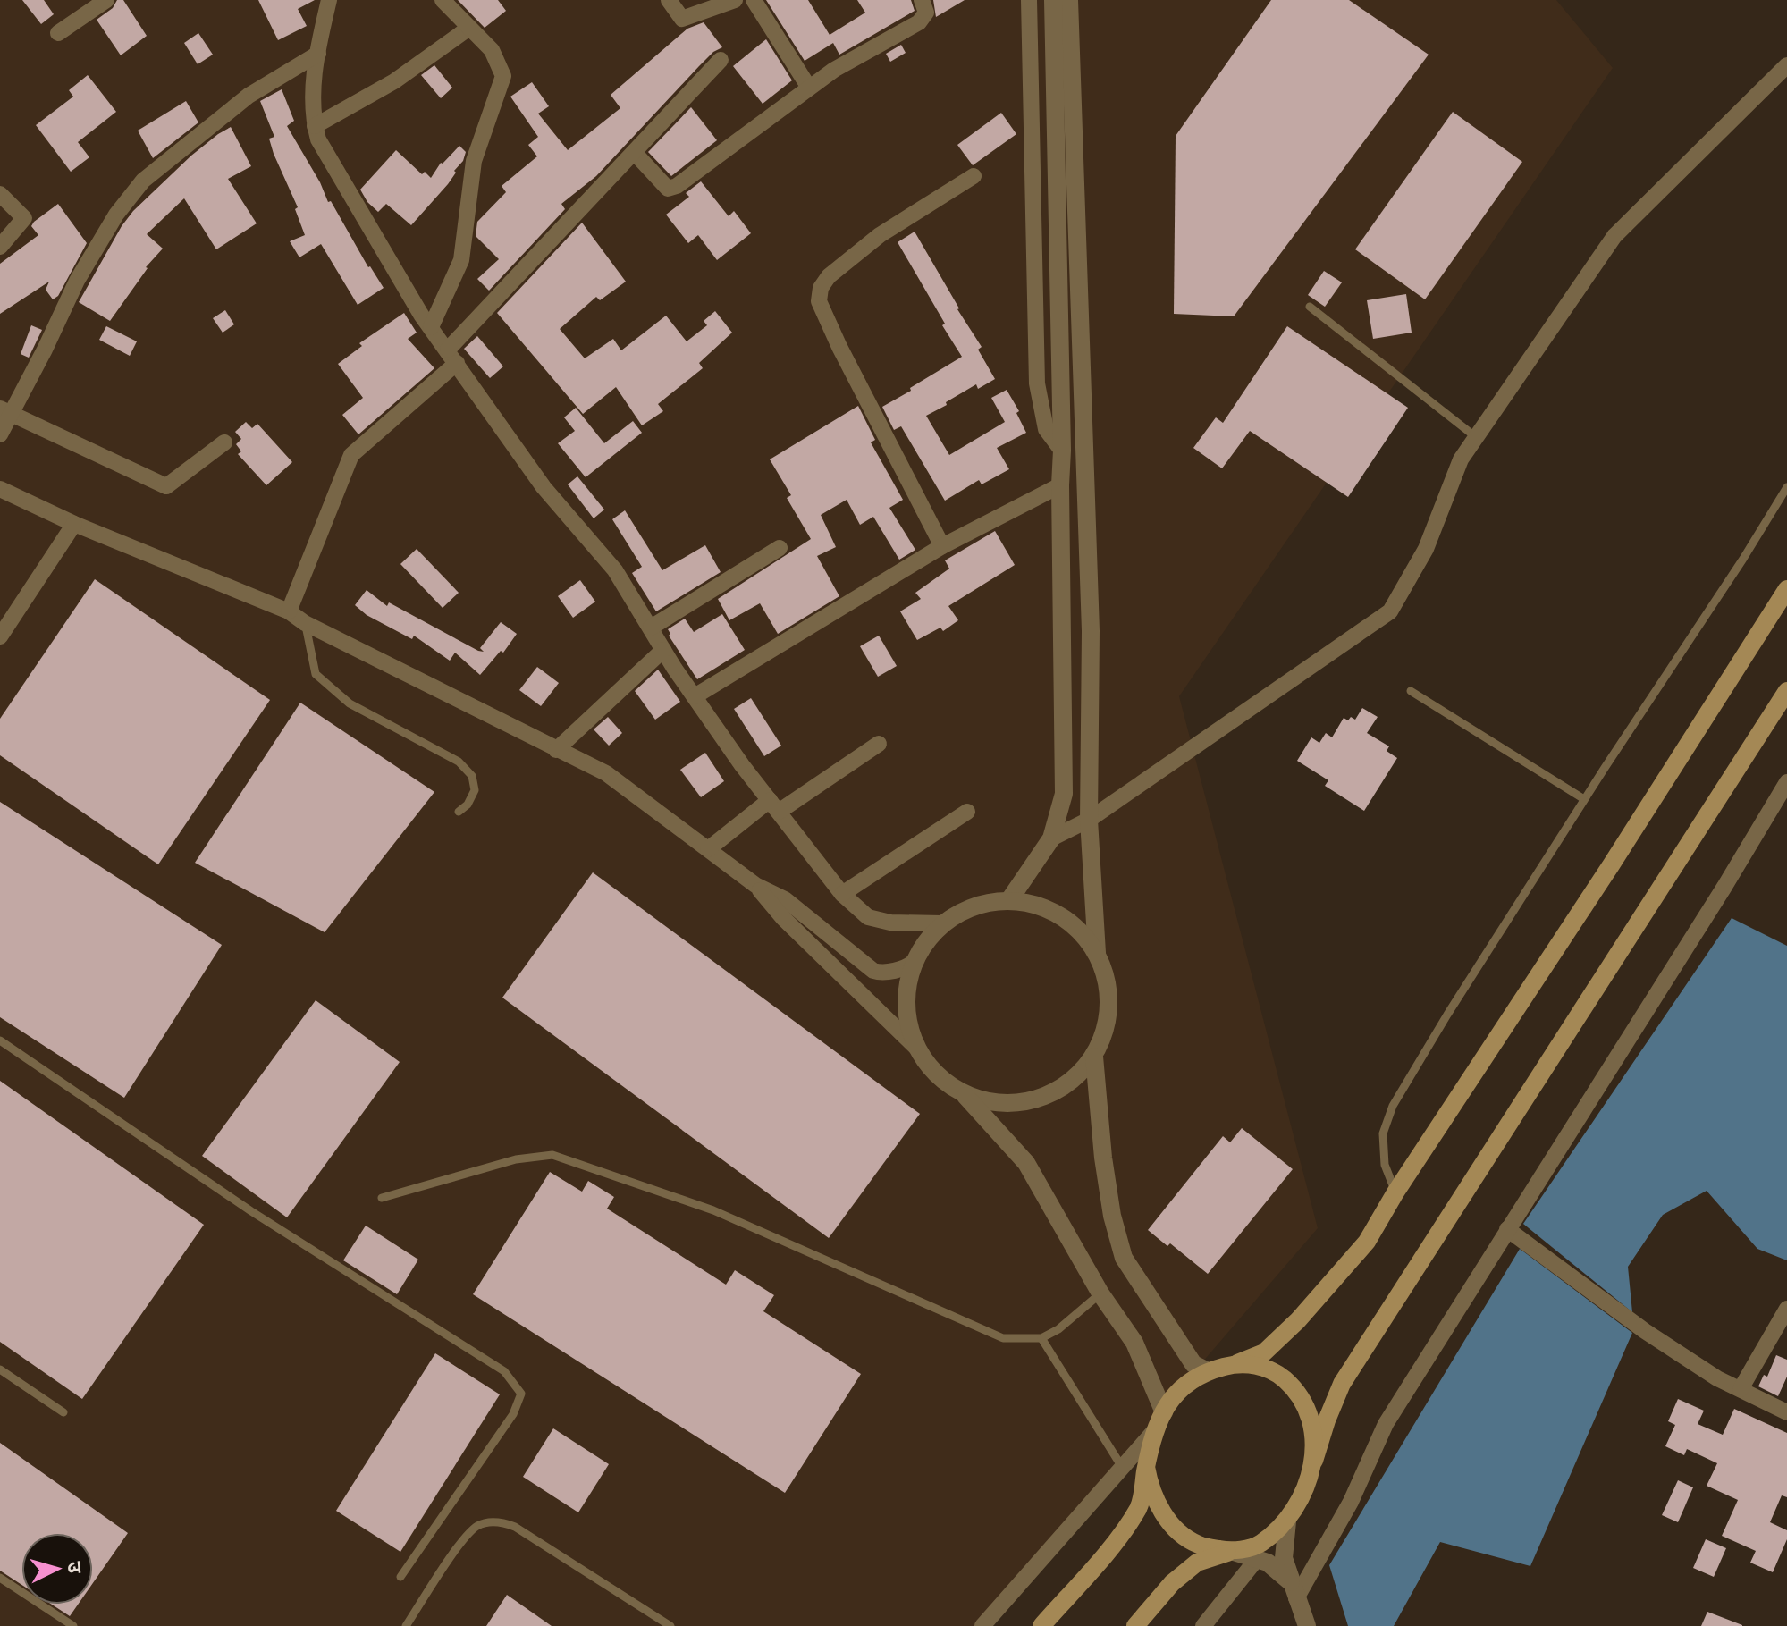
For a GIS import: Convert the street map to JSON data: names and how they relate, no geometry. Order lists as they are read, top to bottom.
{
  "north": "right"
}
